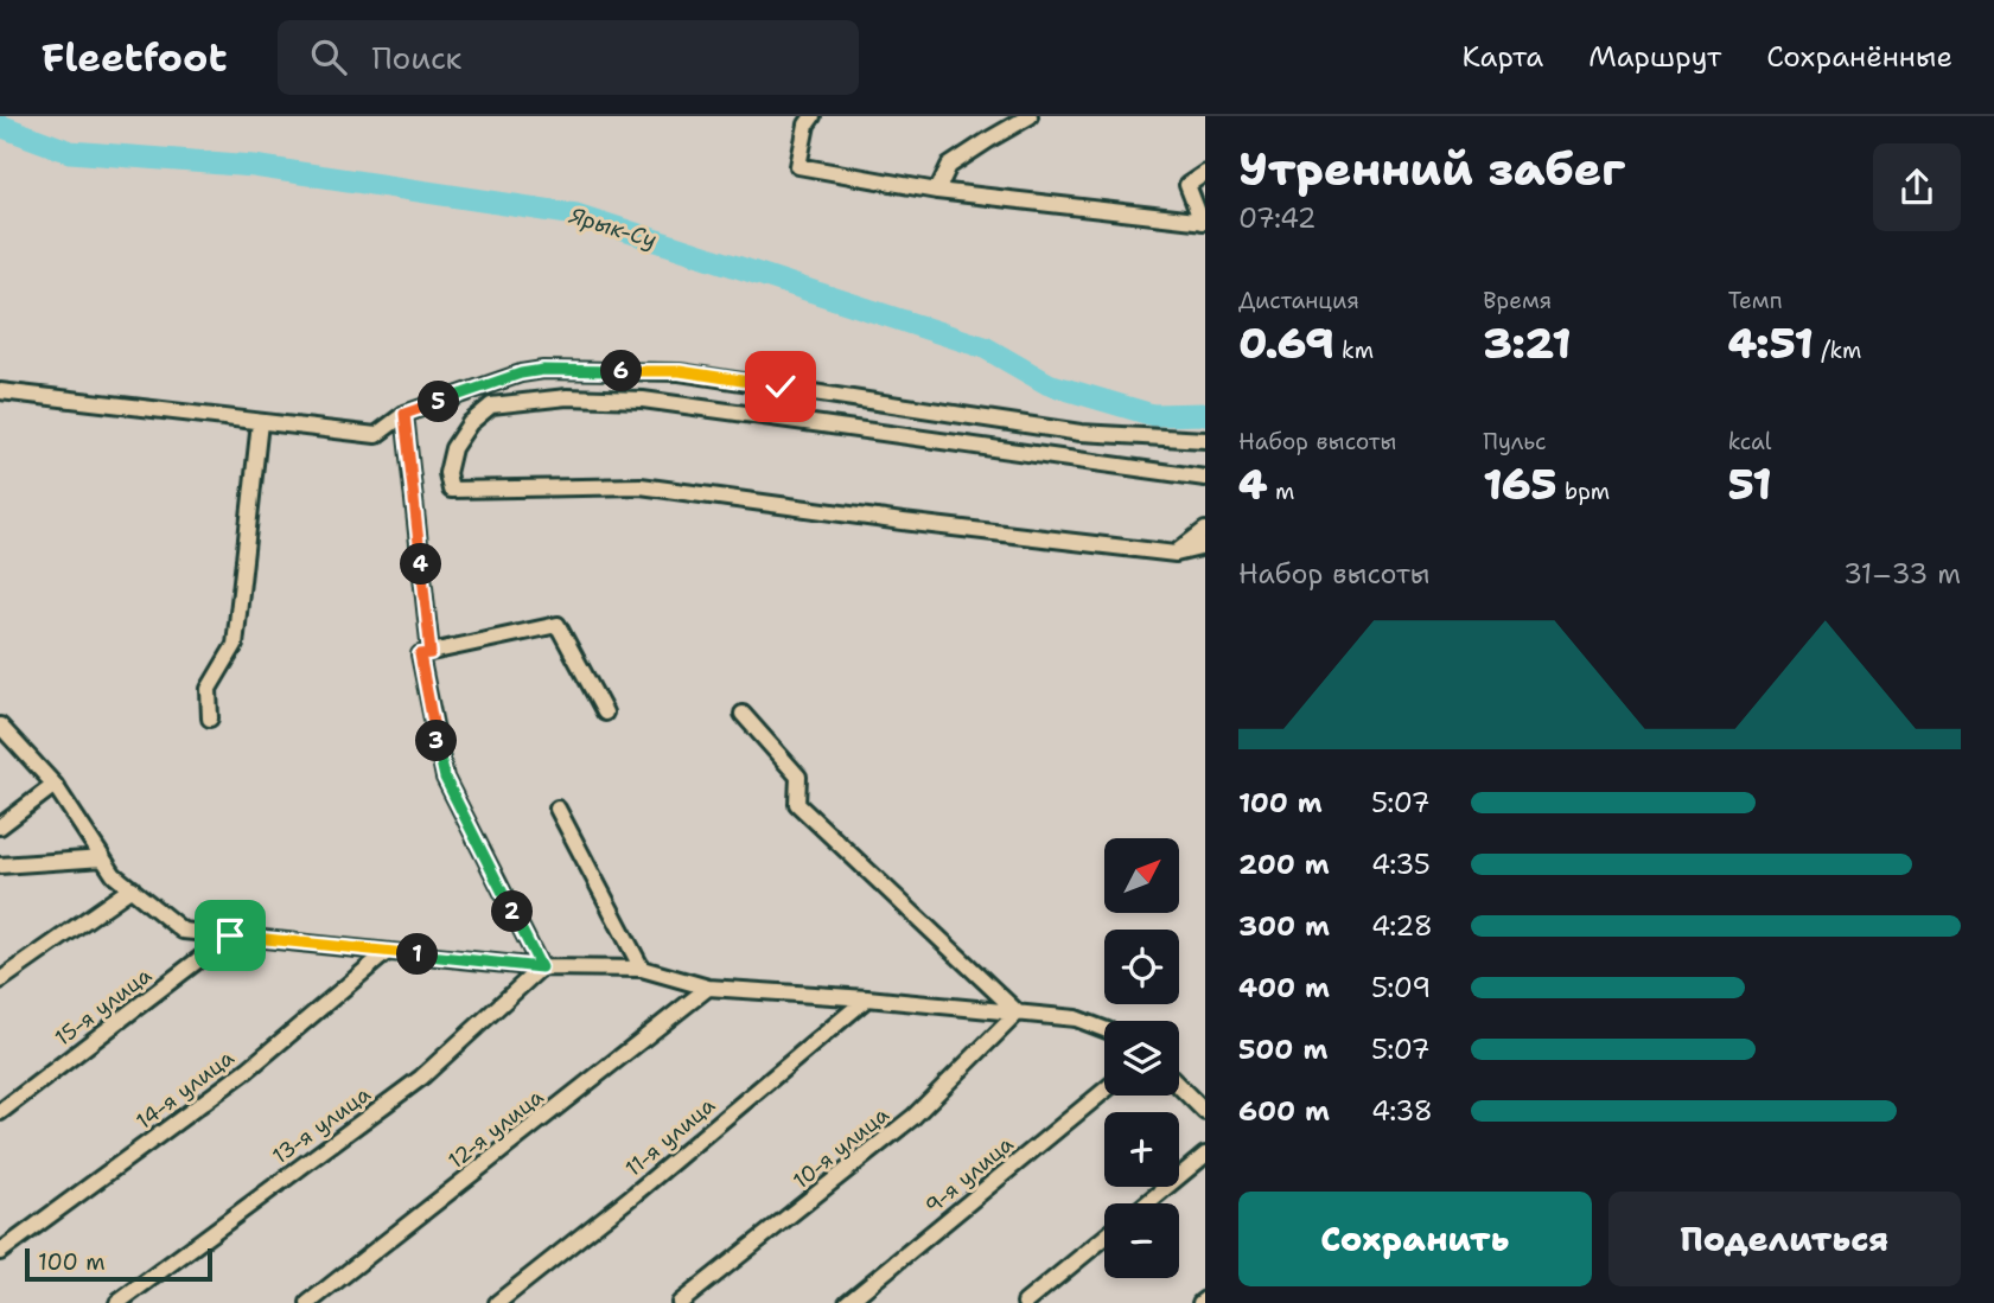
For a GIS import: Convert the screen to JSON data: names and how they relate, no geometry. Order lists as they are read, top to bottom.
{
  "streets": {
    "street": [
      "15-я улица",
      "14-я улица",
      "13-я улица",
      "12-я улица",
      "11-я улица",
      "10-я улица",
      "9-я улица"
    ]
  },
  "water": ["Ярык-Су"],
  "scale_bar": "100 m",
  "north": "top right",
  "page": {
    "header": "Fleetfoot",
    "search": "Поиск",
    "nav": ["Карта", "Маршрут", "Сохранённые"],
    "heading": ["Утренний забег", "07:42"],
    "stats": [
      ["Дистанция", "0.69 km"],
      ["Время", "3:21"],
      ["Темп", "4:51 /km"],
      ["Набор высоты", "4 m"],
      ["Пульс", "165 bpm"],
      ["kcal", "51"]
    ],
    "pins": [
      "6",
      "5",
      "4",
      "3",
      "2",
      "1"
    ],
    "chart": ["Набор высоты", "31–33 m"],
    "list": [
      {
        "name": "100 m",
        "note": "5:07"
      },
      {
        "name": "200 m",
        "note": "4:35"
      },
      {
        "name": "300 m",
        "note": "4:28"
      },
      {
        "name": "400 m",
        "note": "5:09"
      },
      {
        "name": "500 m",
        "note": "5:07"
      },
      {
        "name": "600 m",
        "note": "4:38"
      }
    ],
    "map_buttons": ["+", "−"],
    "buttons": ["Сохранить", "Поделиться"],
    "scale": "100 m"
  }
}
